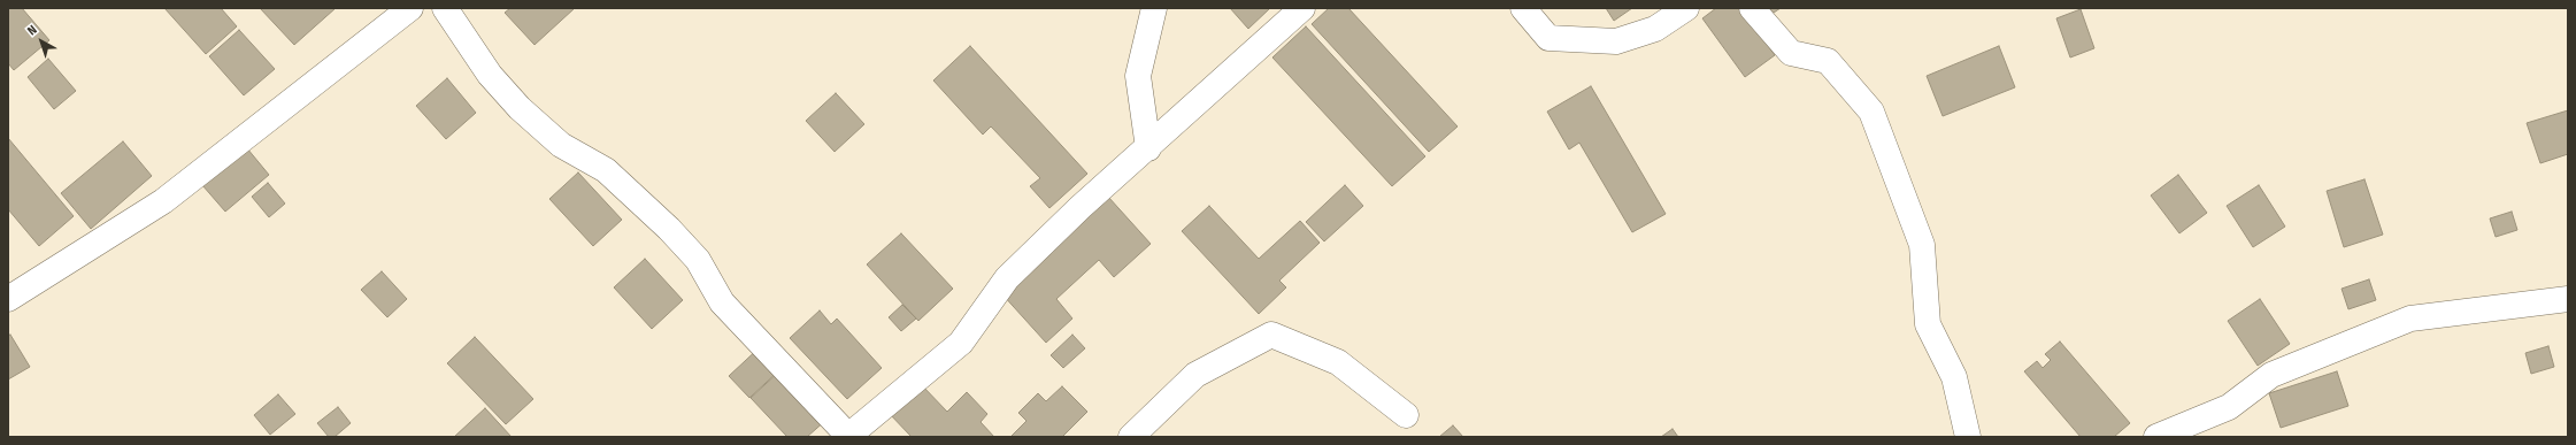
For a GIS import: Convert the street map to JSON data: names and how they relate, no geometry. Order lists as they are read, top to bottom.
{
  "north": "top left"
}
